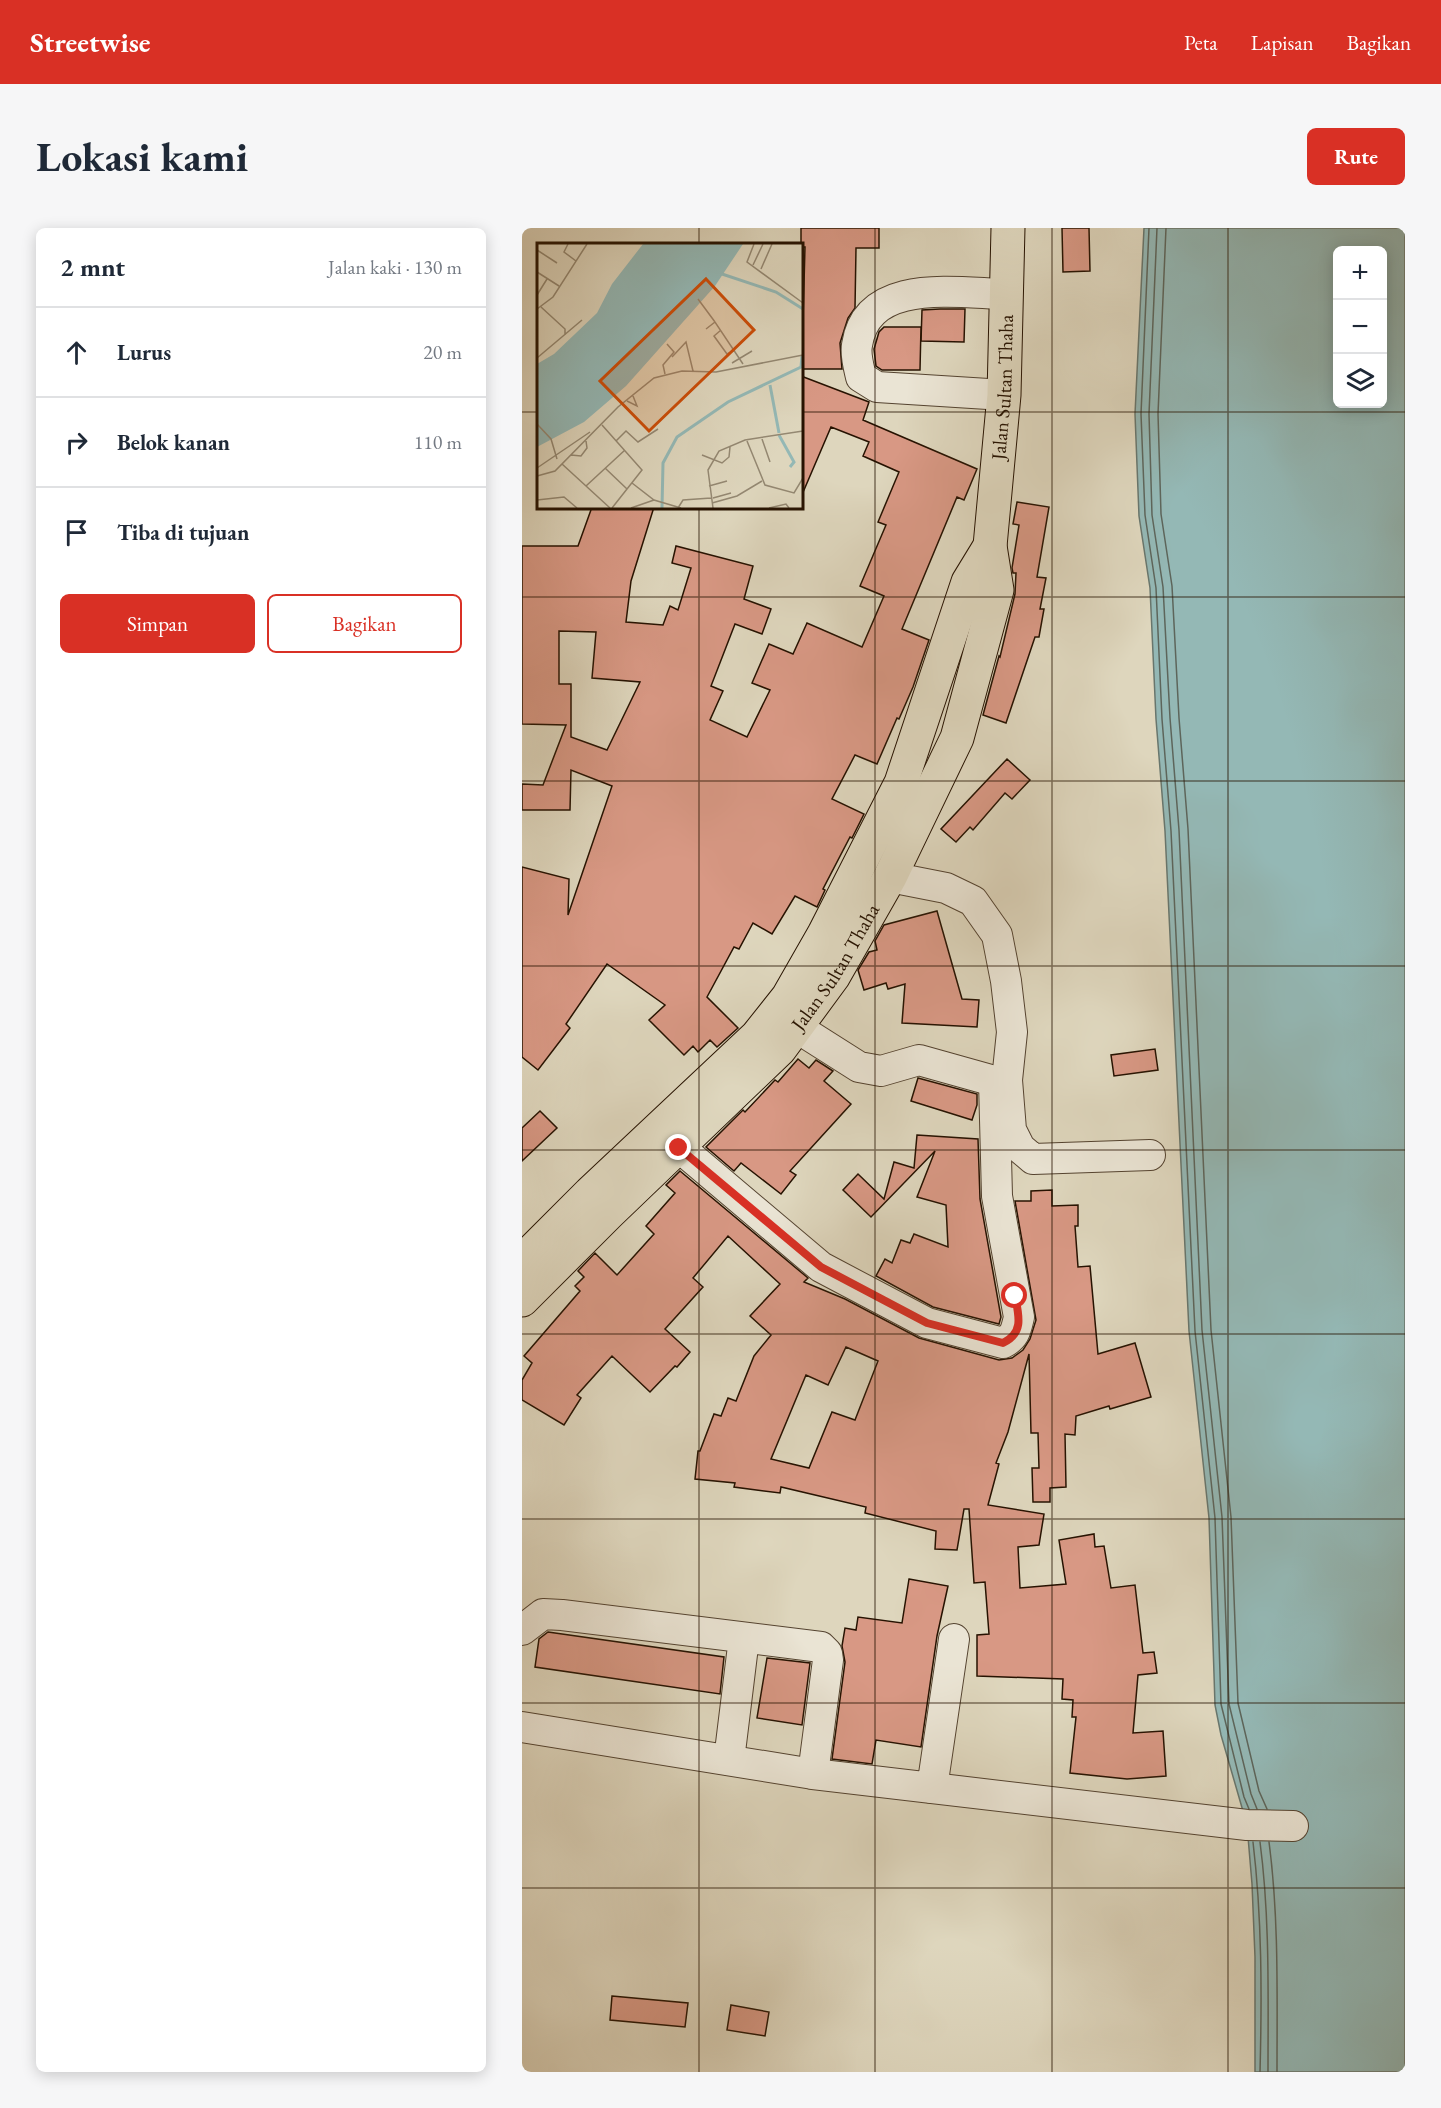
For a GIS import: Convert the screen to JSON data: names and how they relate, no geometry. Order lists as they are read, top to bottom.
{
  "streets": {
    "highway": ["Jalan Sultan Thaha"]
  },
  "page": {
    "header": "Streetwise",
    "nav": ["Peta", "Lapisan", "Bagikan"],
    "buttons": [
      "Rute",
      ["Simpan", "Bagikan"]
    ],
    "title": "Lokasi kami",
    "heading": ["2 mnt", "Jalan kaki · 130 m"],
    "map_buttons": ["+", "−"],
    "list": [
      ["Lurus", "20 m"],
      ["Belok kanan", "110 m"],
      "Tiba di tujuan"
    ]
  }
}
